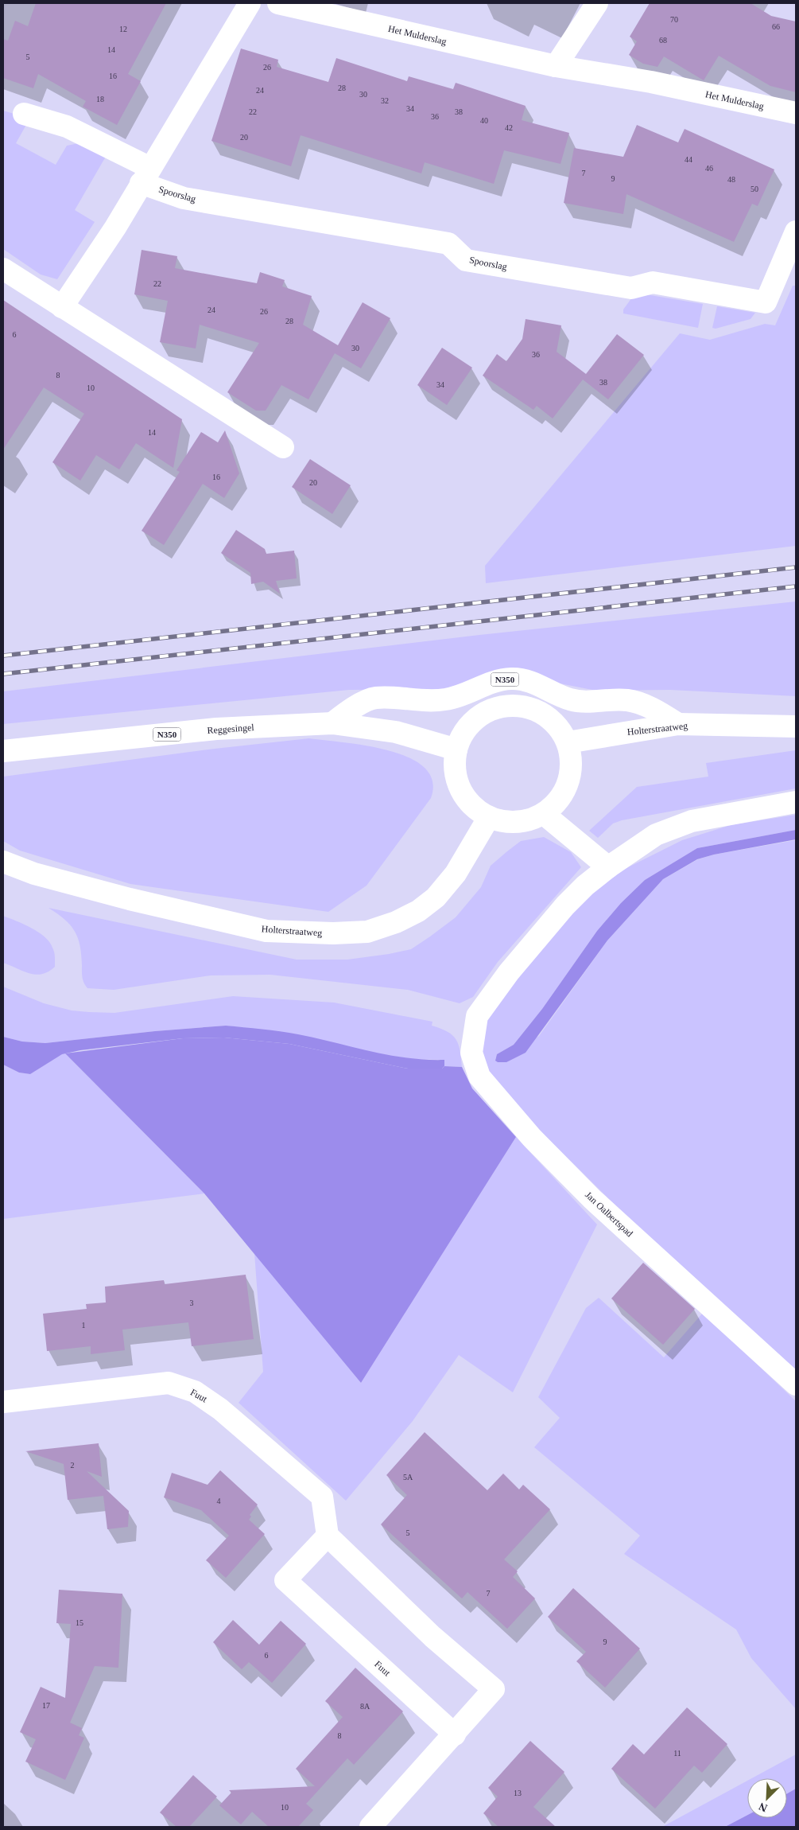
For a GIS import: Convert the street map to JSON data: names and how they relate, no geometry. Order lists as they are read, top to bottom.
{
  "streets": {
    "street": [
      "Het Mulderslag",
      "Spoorslag",
      "N350",
      "Reggesingel",
      "Holterstraatweg",
      "Jan Oalbertspad",
      "Fuut"
    ]
  },
  "crossings": [
    ["N350", "Reggesingel"],
    ["N350", "Holterstraatweg"],
    ["Reggesingel", "Holterstraatweg"]
  ],
  "house_numbers": [
    "70",
    "66",
    "12",
    "68",
    "14",
    "5",
    "26",
    "16",
    "28",
    "24",
    "30",
    "18",
    "32",
    "34",
    "22",
    "38",
    "36",
    "40",
    "42",
    "20",
    "44",
    "46",
    "7",
    "9",
    "48",
    "50",
    "22",
    "24",
    "26",
    "28",
    "6",
    "30",
    "36",
    "8",
    "38",
    "34",
    "10",
    "14",
    "16",
    "20",
    "3",
    "1",
    "2",
    "5A",
    "4",
    "5",
    "7",
    "15",
    "9",
    "6",
    "17",
    "8A",
    "8",
    "11",
    "13",
    "10"
  ],
  "north": "bottom left"
}
